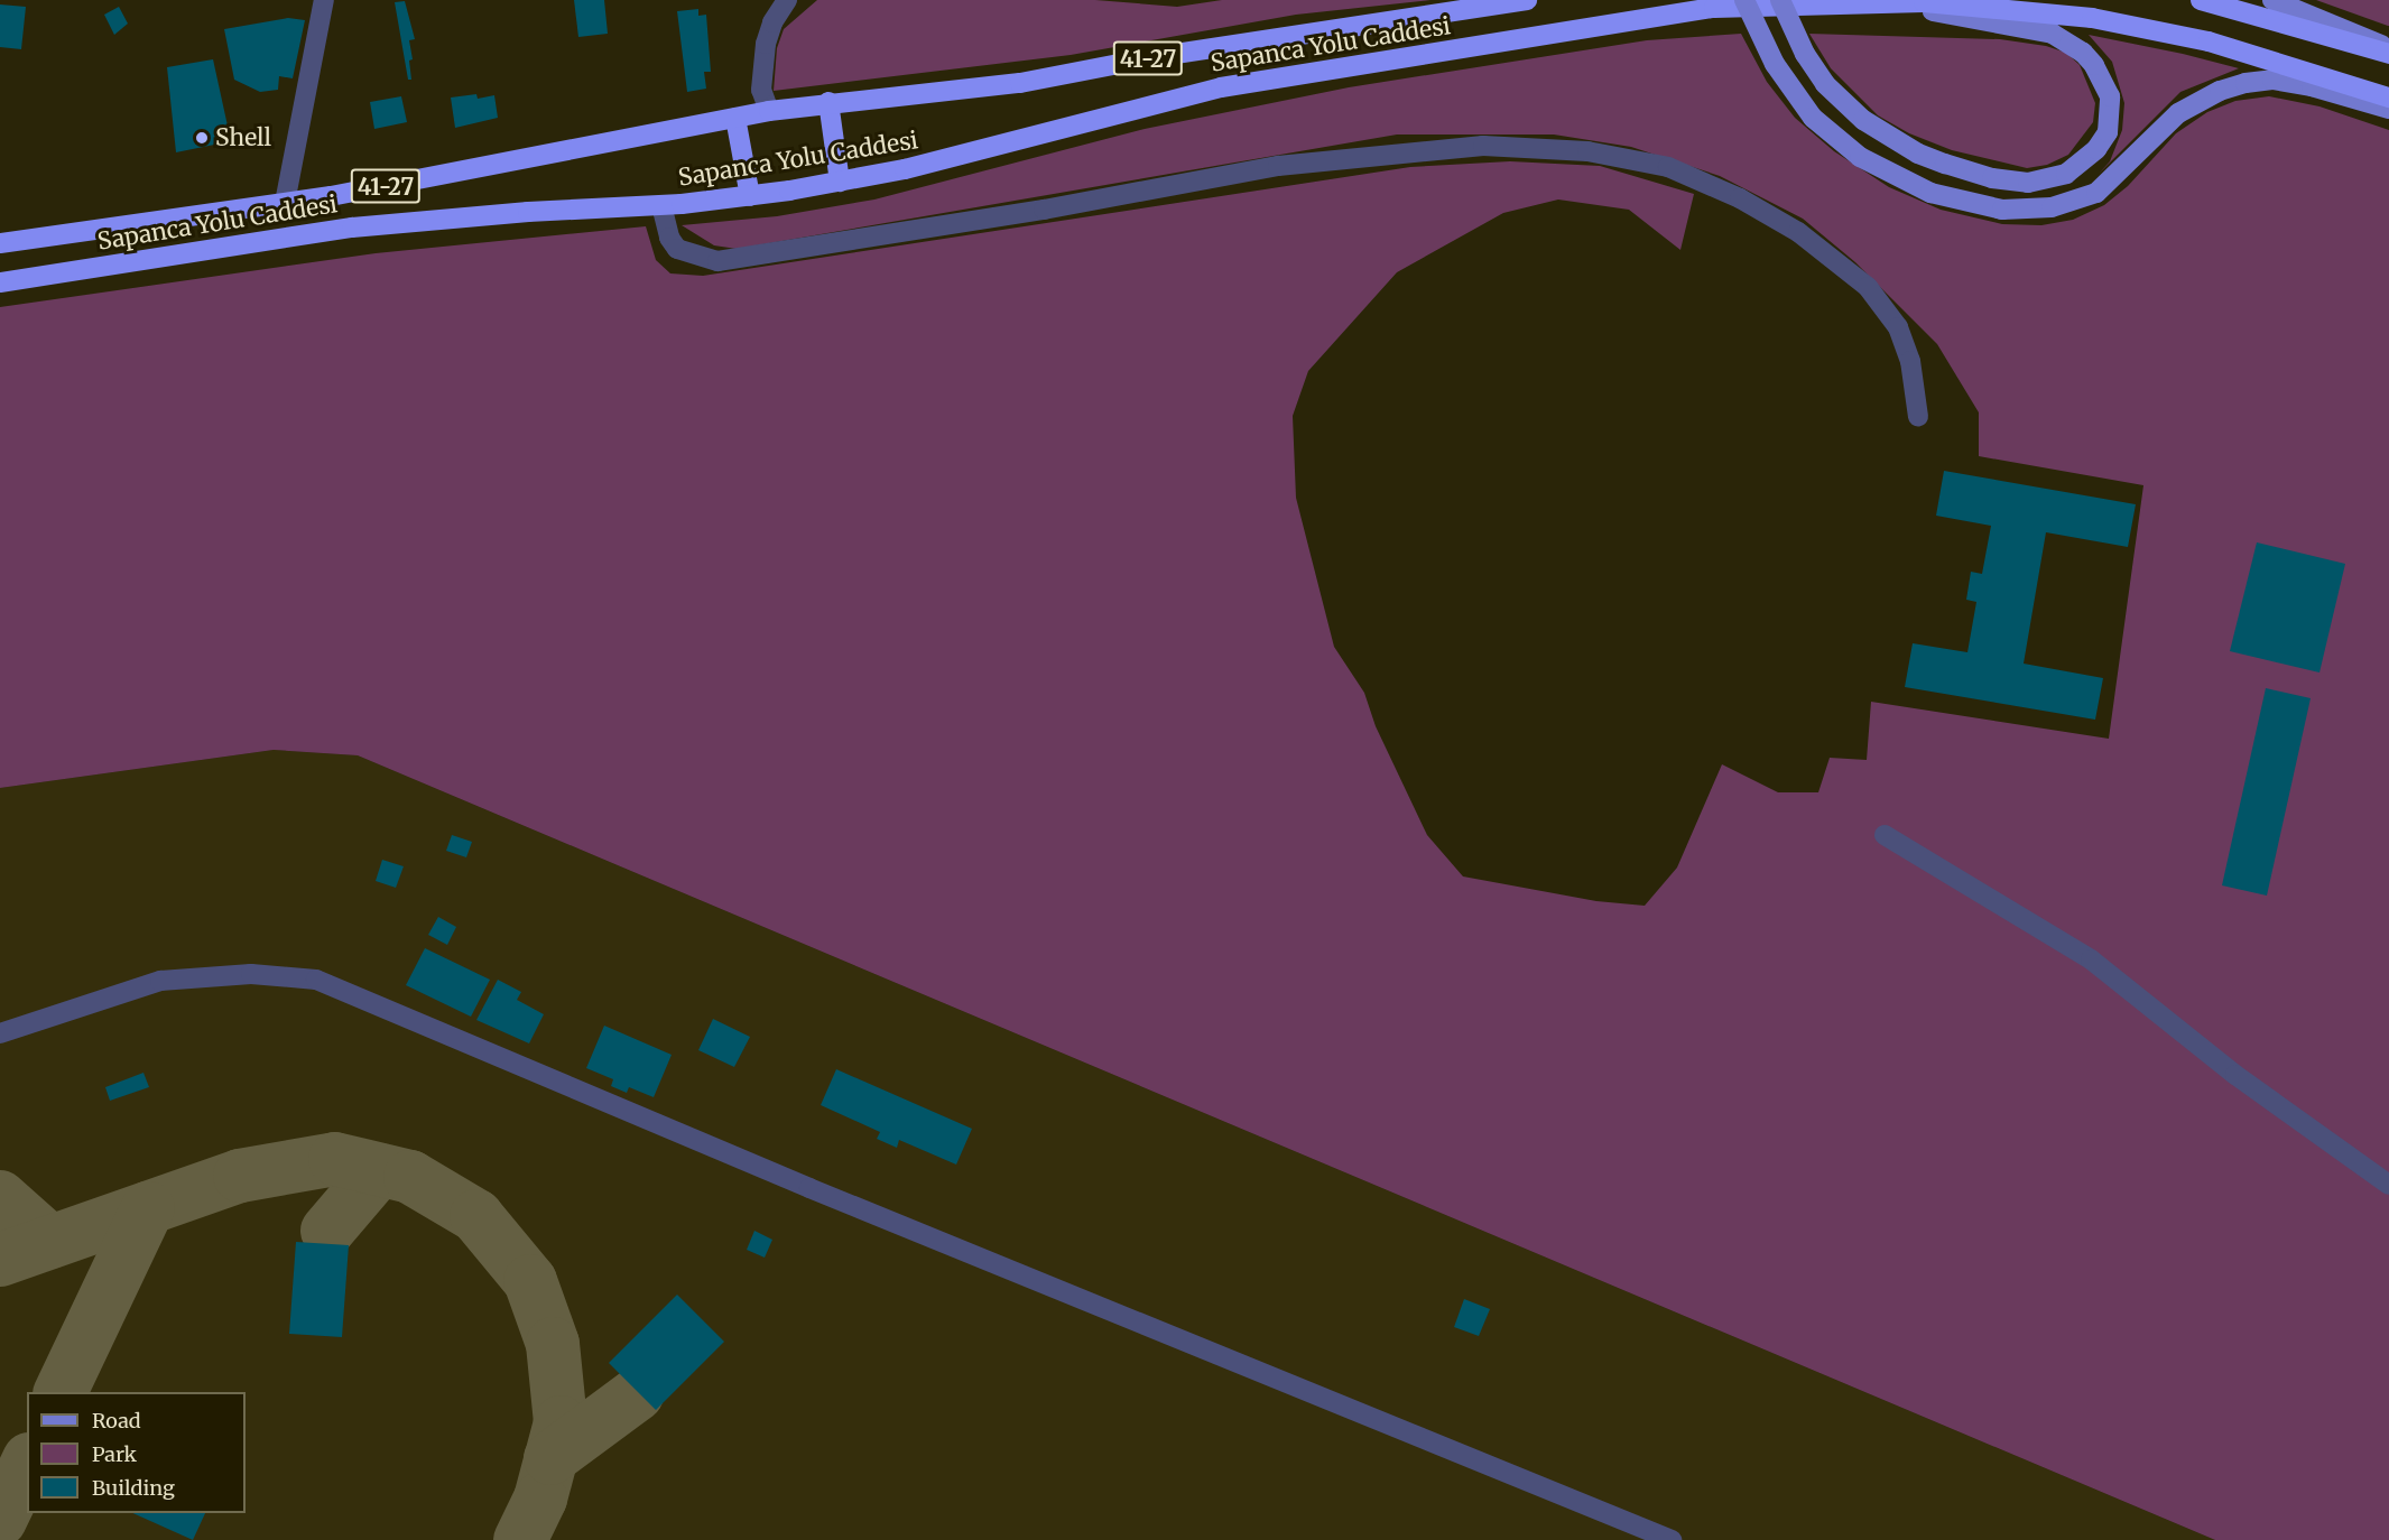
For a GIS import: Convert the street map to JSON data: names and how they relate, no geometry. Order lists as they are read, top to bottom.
{
  "streets": {
    "highway": ["Sapanca Yolu Caddesi", "41-27"]
  },
  "places": ["Shell"],
  "legend": ["Road", "Park", "Building"]
}
